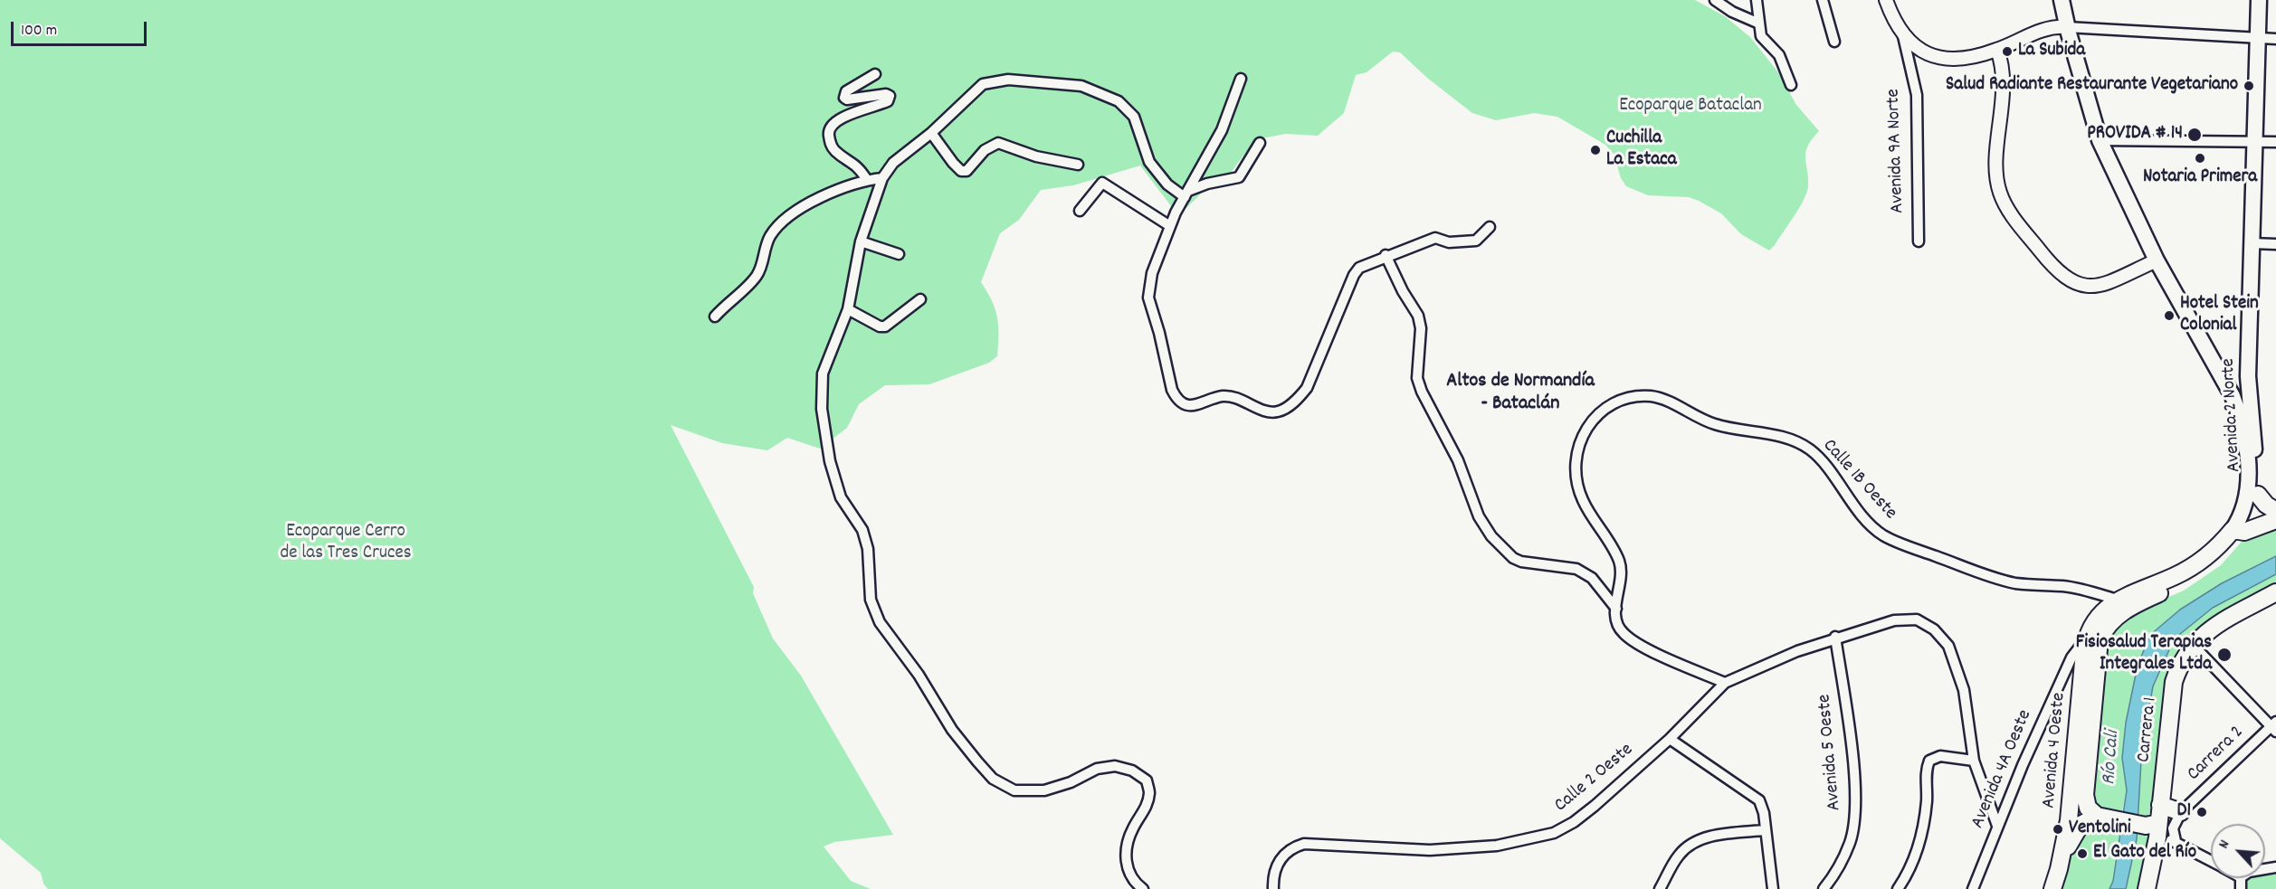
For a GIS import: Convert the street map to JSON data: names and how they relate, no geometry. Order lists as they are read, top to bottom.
{
  "streets": {
    "main road": ["Avenida 2 Norte", "Carrera 1", "Avenida 4 Oeste"],
    "street": [
      "Avenida 9A Norte",
      "Calle 1B Oeste",
      "Avenida 5 Oeste",
      "Carrera 2",
      "Avenida 4A Oeste",
      "Calle 2 Oeste"
    ]
  },
  "crossings": [
    ["Avenida 2 Norte", "Avenida 4 Oeste"],
    ["Calle 1B Oeste", "Avenida 4 Oeste"],
    ["Carrera 1", "Carrera 2"],
    ["Avenida 4 Oeste", "Avenida 4A Oeste"],
    ["Avenida 5 Oeste", "Calle 2 Oeste"],
    ["Avenida 4A Oeste", "Calle 2 Oeste"]
  ],
  "districts": ["Altos de Normandía - Bataclán"],
  "water": ["Río Cali"],
  "parks": ["Ecoparque Bataclan", "Ecoparque Cerro de las Tres Cruces"],
  "places": [
    "La Subida",
    "Salud Radiante Restaurante Vegetariano",
    "PROVIDA # 14",
    "Cuchilla La Estaca",
    "Notaria Primera",
    "Hotel Stein Colonial",
    "Fisiosalud Terapias Integrales Ltda",
    "D1",
    "Ventolini",
    "El Gato del Río"
  ],
  "scale_bar": "100 m",
  "north": "top left"
}
